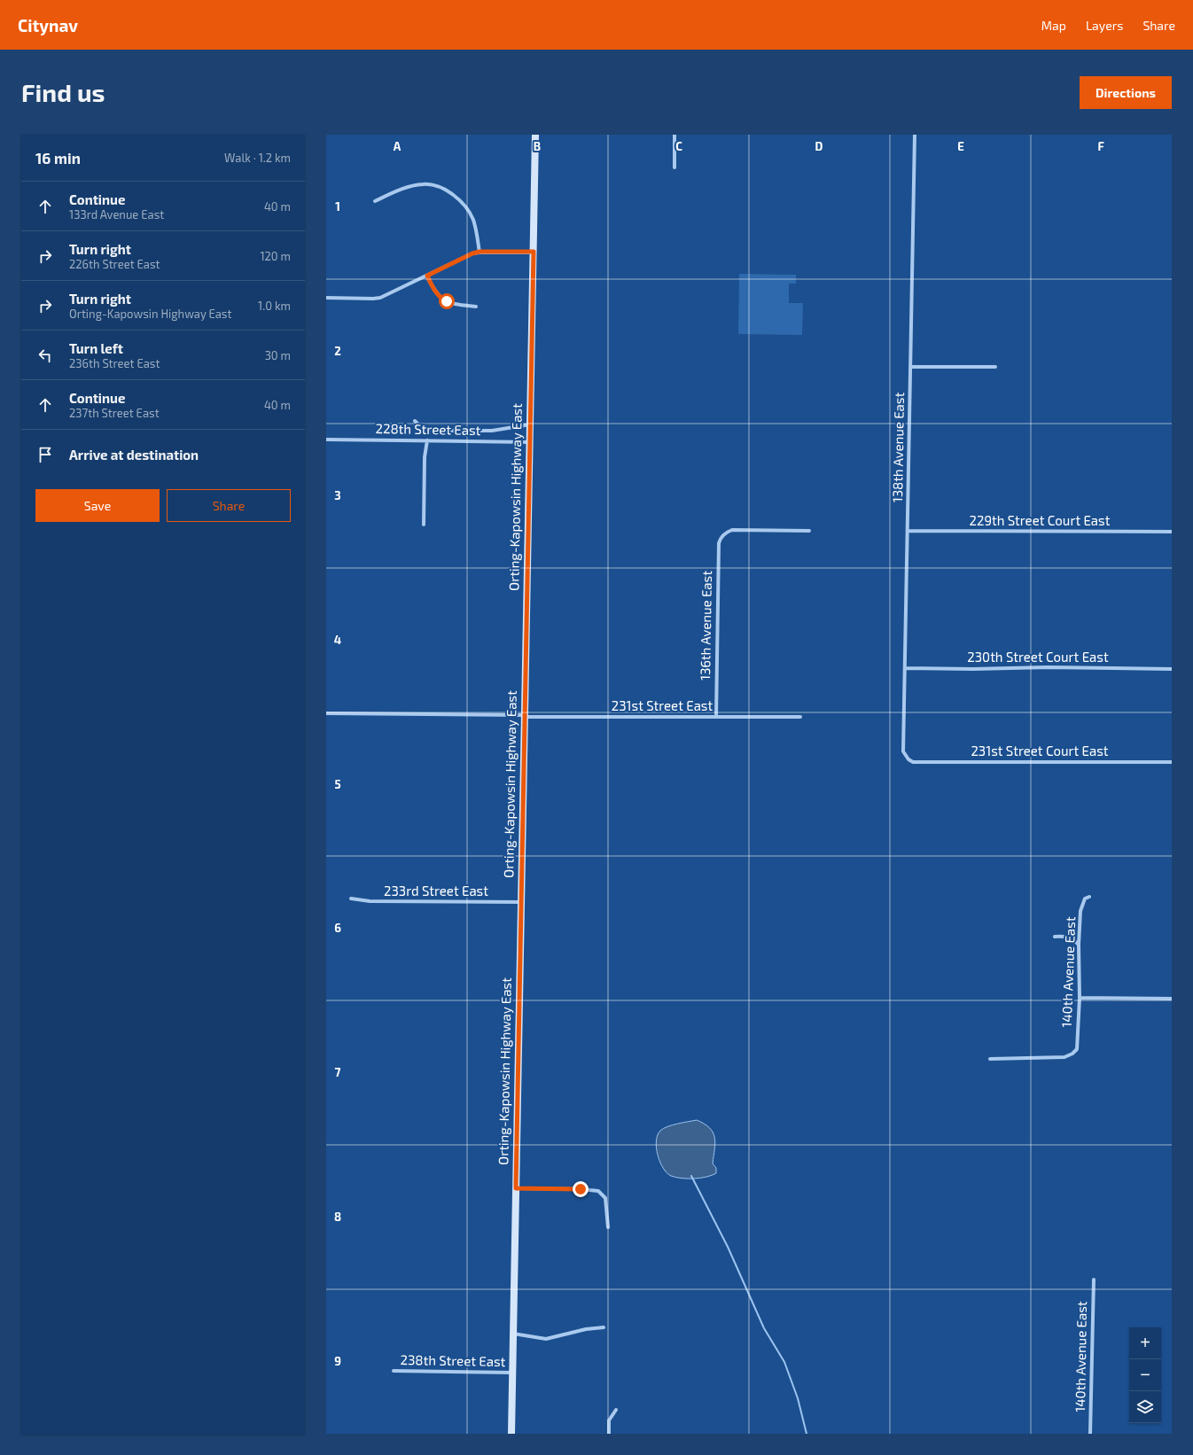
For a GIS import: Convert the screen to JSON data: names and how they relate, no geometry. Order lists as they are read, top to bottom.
{
  "streets": {
    "main road": ["Orting-Kapowsin Highway East"],
    "street": [
      "228th Street East",
      "138th Avenue East",
      "229th Street Court East",
      "136th Avenue East",
      "230th Street Court East",
      "231st Street East",
      "231st Street Court East",
      "233rd Street East",
      "140th Avenue East",
      "238th Street East"
    ]
  },
  "crossings": [
    ["228th Street East", "Orting-Kapowsin Highway East"],
    ["138th Avenue East", "229th Street Court East"],
    ["138th Avenue East", "230th Street Court East"],
    ["138th Avenue East", "231st Street Court East"],
    ["Orting-Kapowsin Highway East", "231st Street East"],
    ["Orting-Kapowsin Highway East", "233rd Street East"],
    ["Orting-Kapowsin Highway East", "238th Street East"],
    ["136th Avenue East", "231st Street East"]
  ],
  "page": {
    "header": "Citynav",
    "nav": ["Map", "Layers", "Share"],
    "buttons": [
      "Directions",
      ["Save", "Share"]
    ],
    "title": "Find us",
    "heading": ["16 min", "Walk · 1.2 km"],
    "list": [
      ["Continue", "133rd Avenue East", "40 m"],
      ["Turn right", "226th Street East", "120 m"],
      ["Turn right", "Orting-Kapowsin Highway East", "1.0 km"],
      ["Turn left", "236th Street East", "30 m"],
      ["Continue", "237th Street East", "40 m"],
      "Arrive at destination"
    ],
    "map_buttons": ["+", "−"]
  },
  "grid": {
    "columns": [
      "A",
      "B",
      "C",
      "D",
      "E",
      "F"
    ],
    "rows": [
      "1",
      "2",
      "3",
      "4",
      "5",
      "6",
      "7",
      "8",
      "9"
    ]
  }
}
